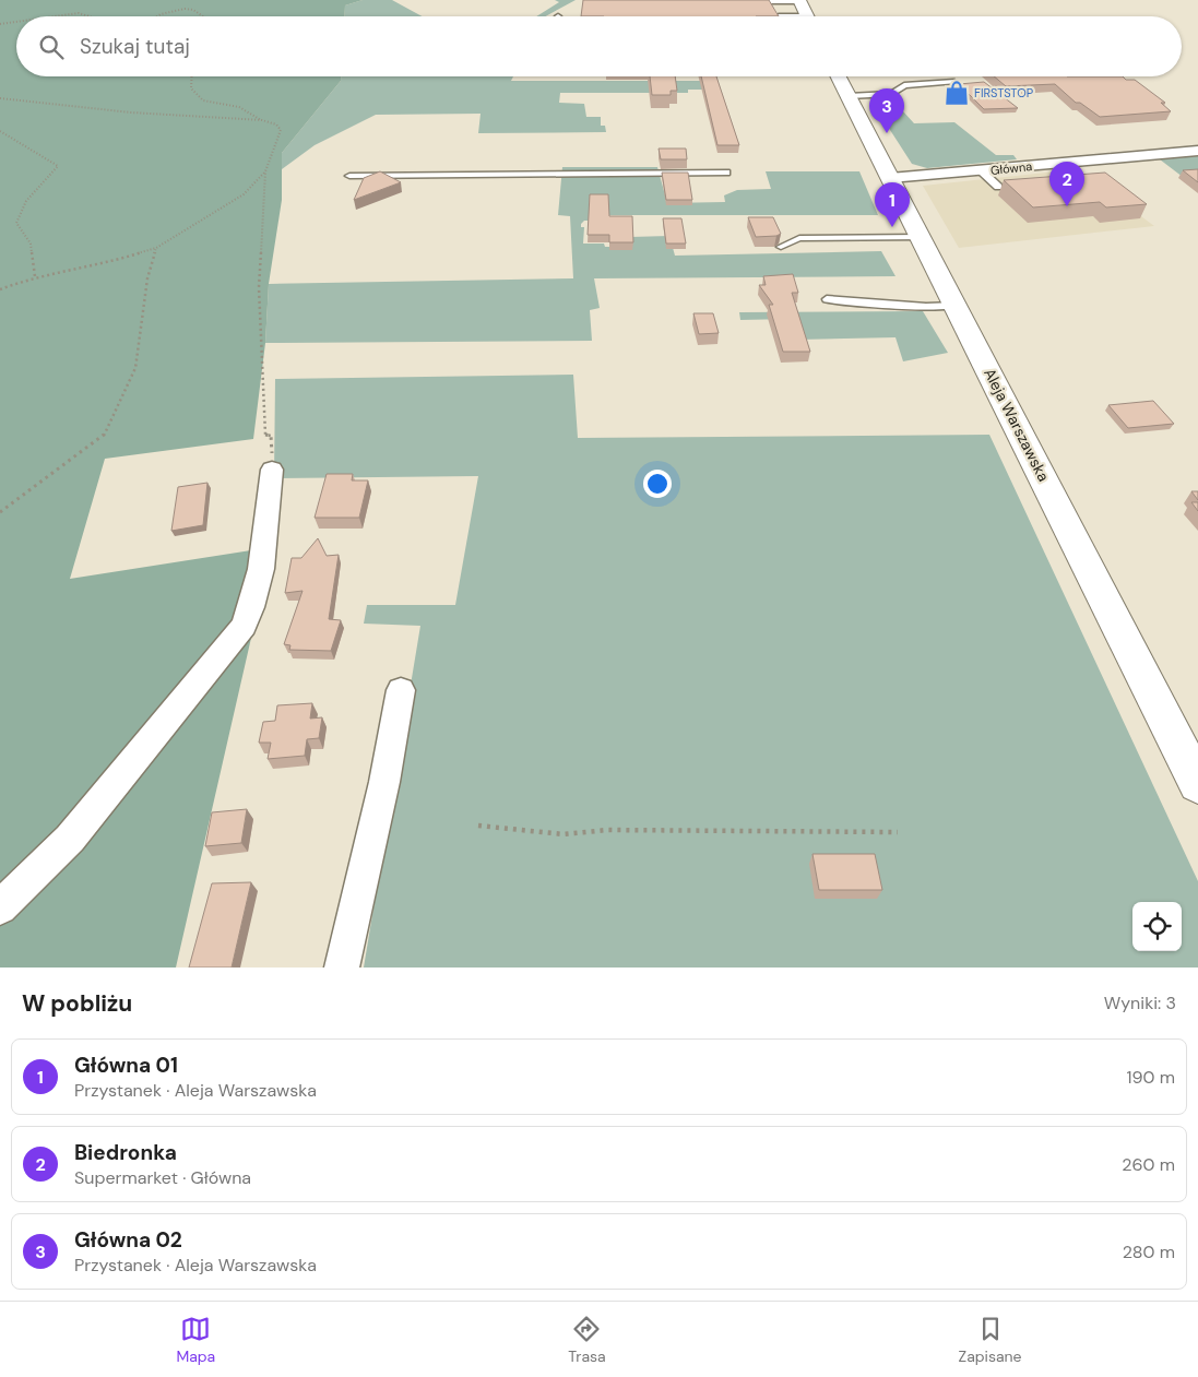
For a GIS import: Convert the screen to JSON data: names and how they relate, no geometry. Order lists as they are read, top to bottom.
{
  "streets": {
    "street": ["Główna", "Aleja Warszawska"]
  },
  "crossings": [
    ["Główna", "Aleja Warszawska"]
  ],
  "places": {
    "shop": ["FIRSTSTOP"]
  },
  "page": {
    "search": "Szukaj tutaj",
    "pins": ["3", "2", "1"],
    "heading": ["W pobliżu", "Wyniki: 3"],
    "list": [
      {
        "mark": "1",
        "name": "Główna 01",
        "note": "Przystanek · Aleja Warszawska",
        "value": "190 m"
      },
      {
        "mark": "2",
        "name": "Biedronka",
        "note": "Supermarket · Główna",
        "value": "260 m"
      },
      {
        "mark": "3",
        "name": "Główna 02",
        "note": "Przystanek · Aleja Warszawska",
        "value": "280 m"
      }
    ],
    "nav": ["Mapa", "Trasa", "Zapisane"]
  }
}
